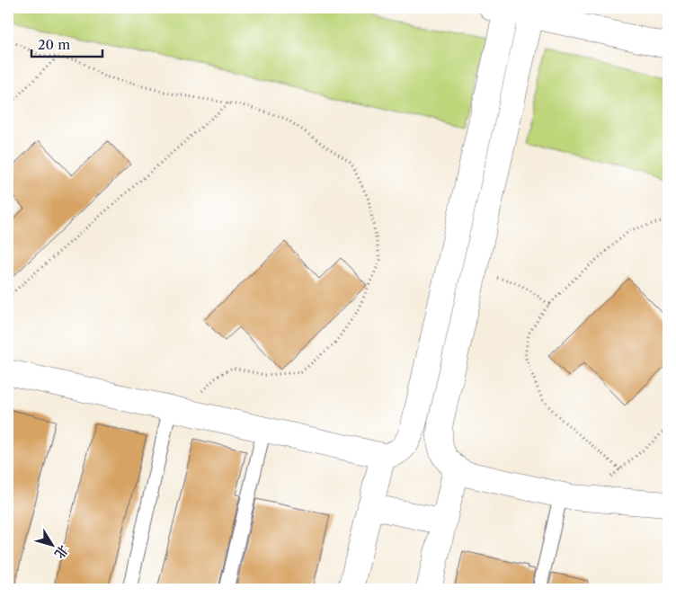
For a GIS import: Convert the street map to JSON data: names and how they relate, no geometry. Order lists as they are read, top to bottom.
{
  "scale_bar": "20 m",
  "north": "bottom right"
}
